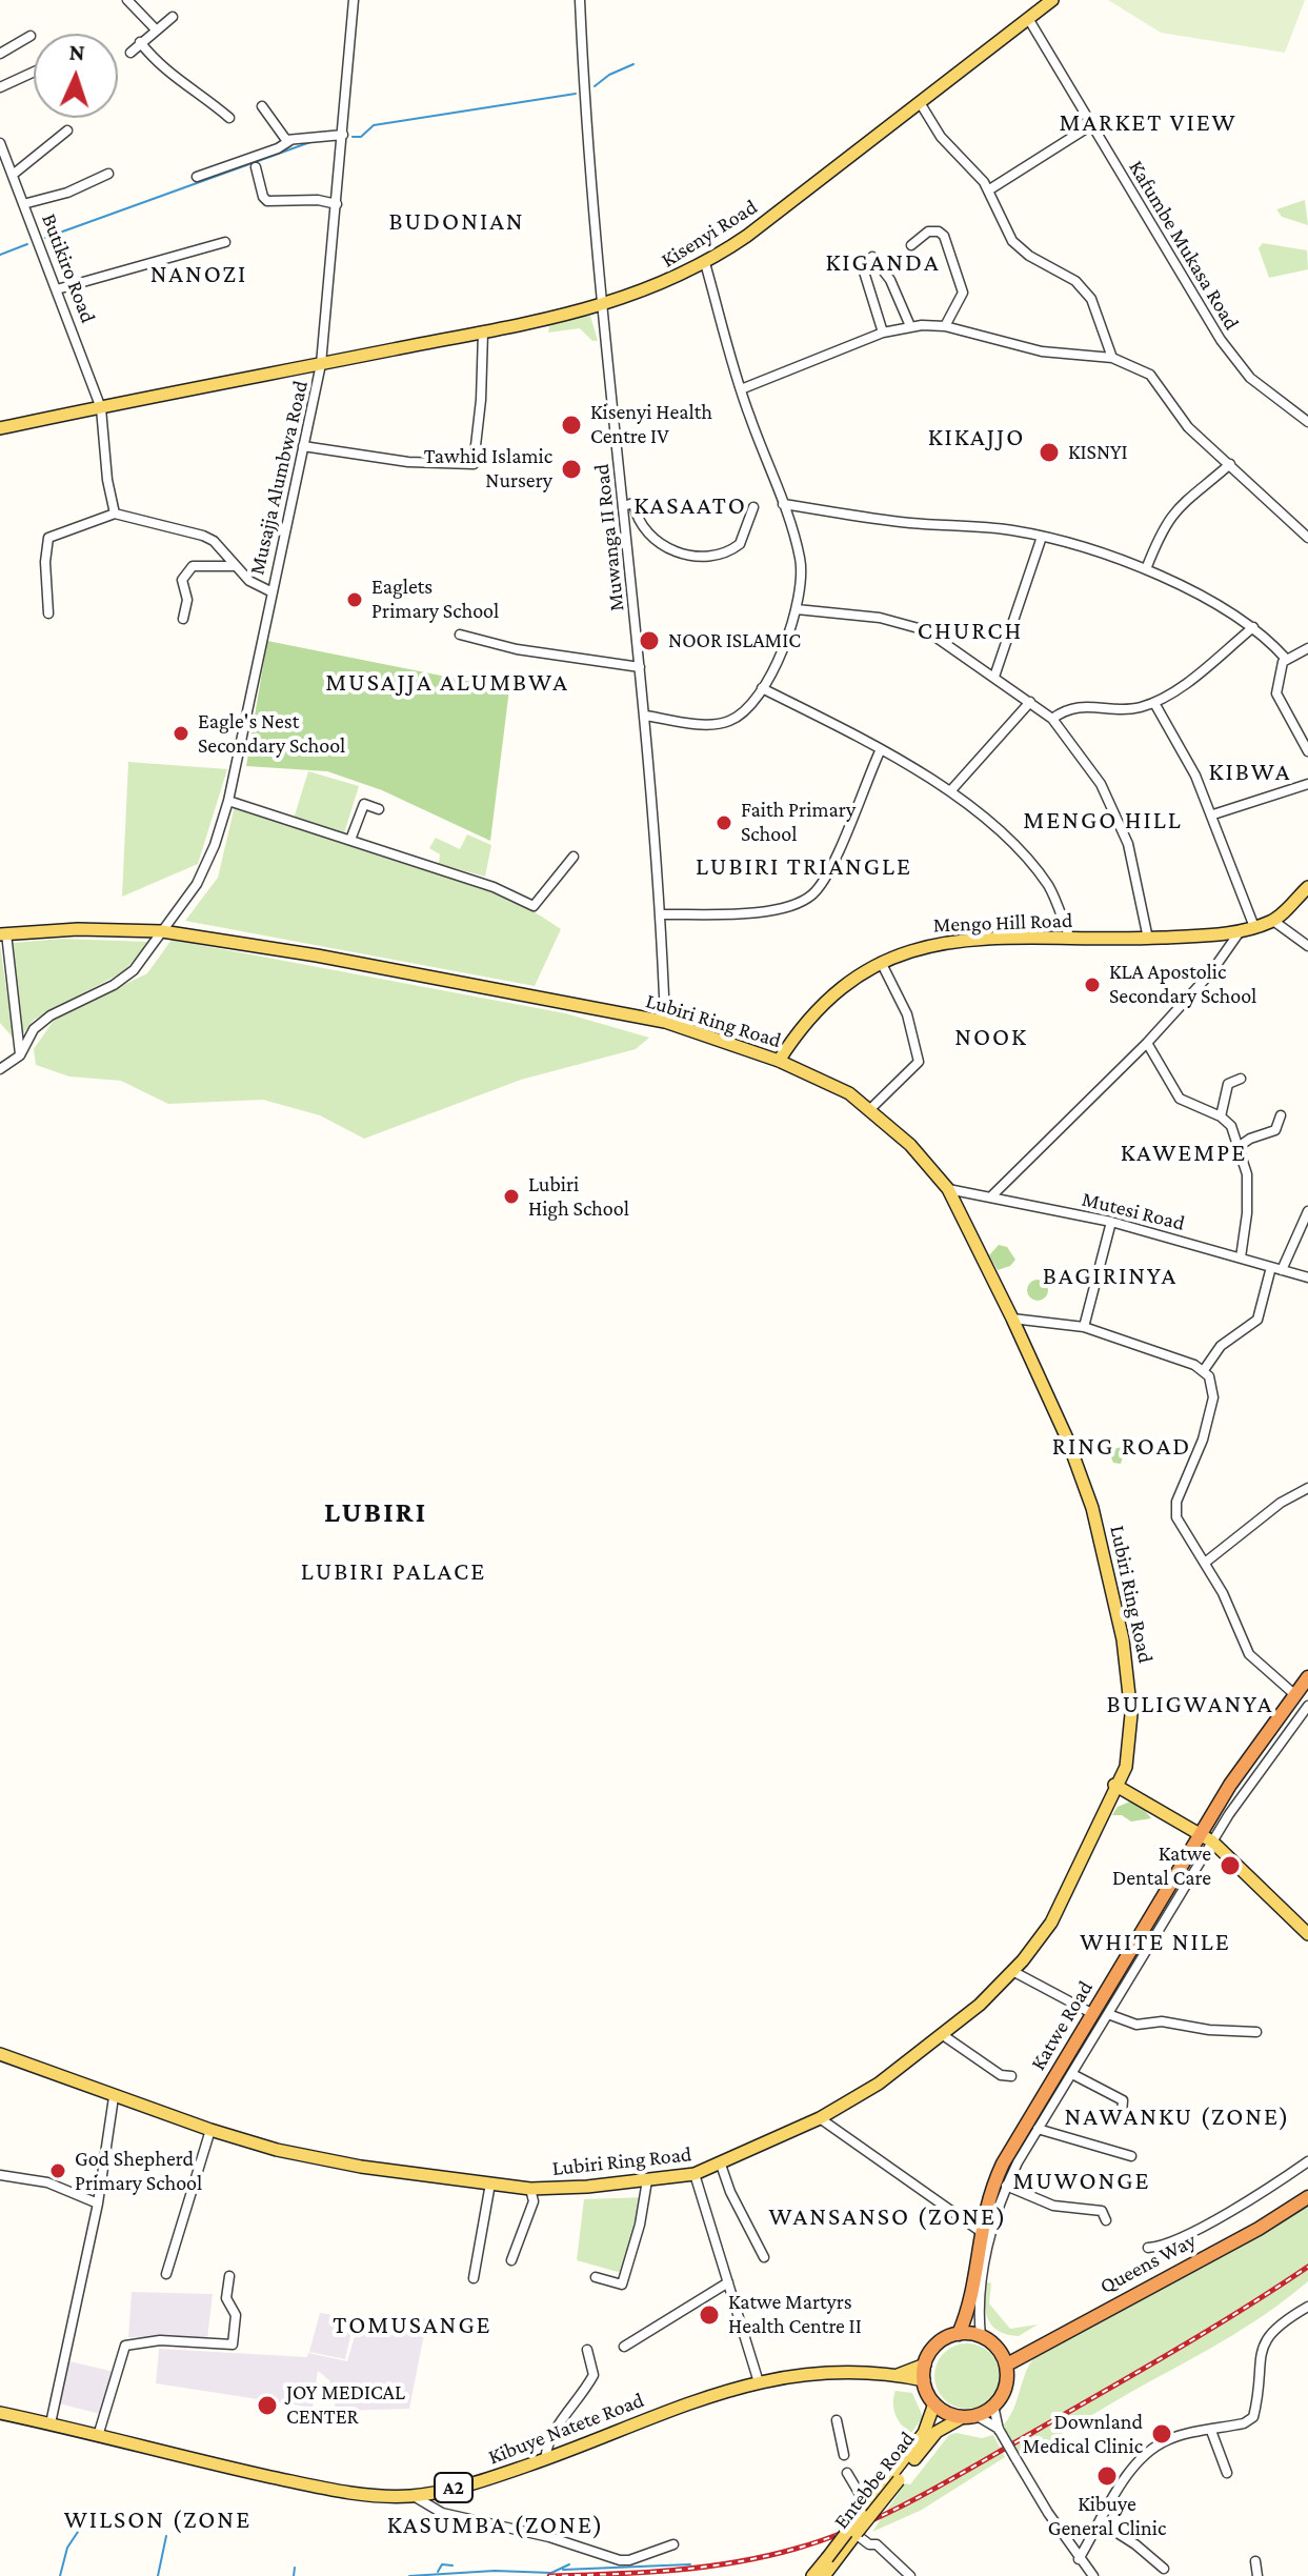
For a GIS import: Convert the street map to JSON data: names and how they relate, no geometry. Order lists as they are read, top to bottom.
{
  "streets": {
    "highway": ["Katwe Road", "Queens Way"],
    "main road": [
      "Kisenyi Road",
      "Mengo Hill Road",
      "Lubiri Ring Road",
      "Kibuye Natete Road",
      "Entebbe Road",
      "A2"
    ],
    "street": [
      "Kafumbe Mukasa Road",
      "Butikiro Road",
      "Musajja Alumbwa Road",
      "Muwanga II Road",
      "Mutesi Road"
    ]
  },
  "crossings": [
    ["Kisenyi Road", "Kafumbe Mukasa Road"],
    ["Kisenyi Road", "Musajja Alumbwa Road"],
    ["Kisenyi Road", "Muwanga II Road"],
    ["Musajja Alumbwa Road", "Lubiri Ring Road"],
    ["Muwanga II Road", "Lubiri Ring Road"],
    ["Mengo Hill Road", "Lubiri Ring Road"],
    ["Lubiri Ring Road", "Mutesi Road"],
    ["Katwe Road", "Queens Way"],
    ["Katwe Road", "Entebbe Road"],
    ["Katwe Road", "A2"],
    ["Queens Way", "Entebbe Road"],
    ["Queens Way", "A2"],
    ["Kibuye Natete Road", "A2"],
    ["Entebbe Road", "A2"]
  ],
  "districts": [
    "MARKET VIEW",
    "BUDONIAN",
    "KIGANDA",
    "NANOZI",
    "KIKAJJO",
    "KASAATO",
    "CHURCH",
    "MUSAJJA ALUMBWA",
    "KIBWA",
    "MENGO HILL",
    "LUBIRI TRIANGLE",
    "NOOK",
    "KAWEMPE",
    "BAGIRINYA",
    "RING ROAD",
    "LUBIRI",
    "LUBIRI PALACE",
    "BULIGWANYA",
    "WHITE NILE",
    "NAWANKU (ZONE)",
    "MUWONGE",
    "WANSANSO (ZONE)",
    "TOMUSANGE",
    "WILSON (ZONE",
    "KASUMBA (ZONE)"
  ],
  "places": [
    "Kisenyi Health Centre IV",
    "KISNYI",
    "Tawhid Islamic Nursery",
    "Eaglets Primary School",
    "NOOR ISLAMIC",
    "Eagle's Nest Secondary School",
    "Faith Primary School",
    "KLA Apostolic Secondary School",
    "Lubiri High School",
    "Katwe Dental Care",
    "God Shepherd Primary School",
    "Katwe Martyrs Health Centre II",
    "JOY MEDICAL CENTER",
    "Downland Medical Clinic",
    "Kibuye General Clinic"
  ],
  "north": "top"
}
